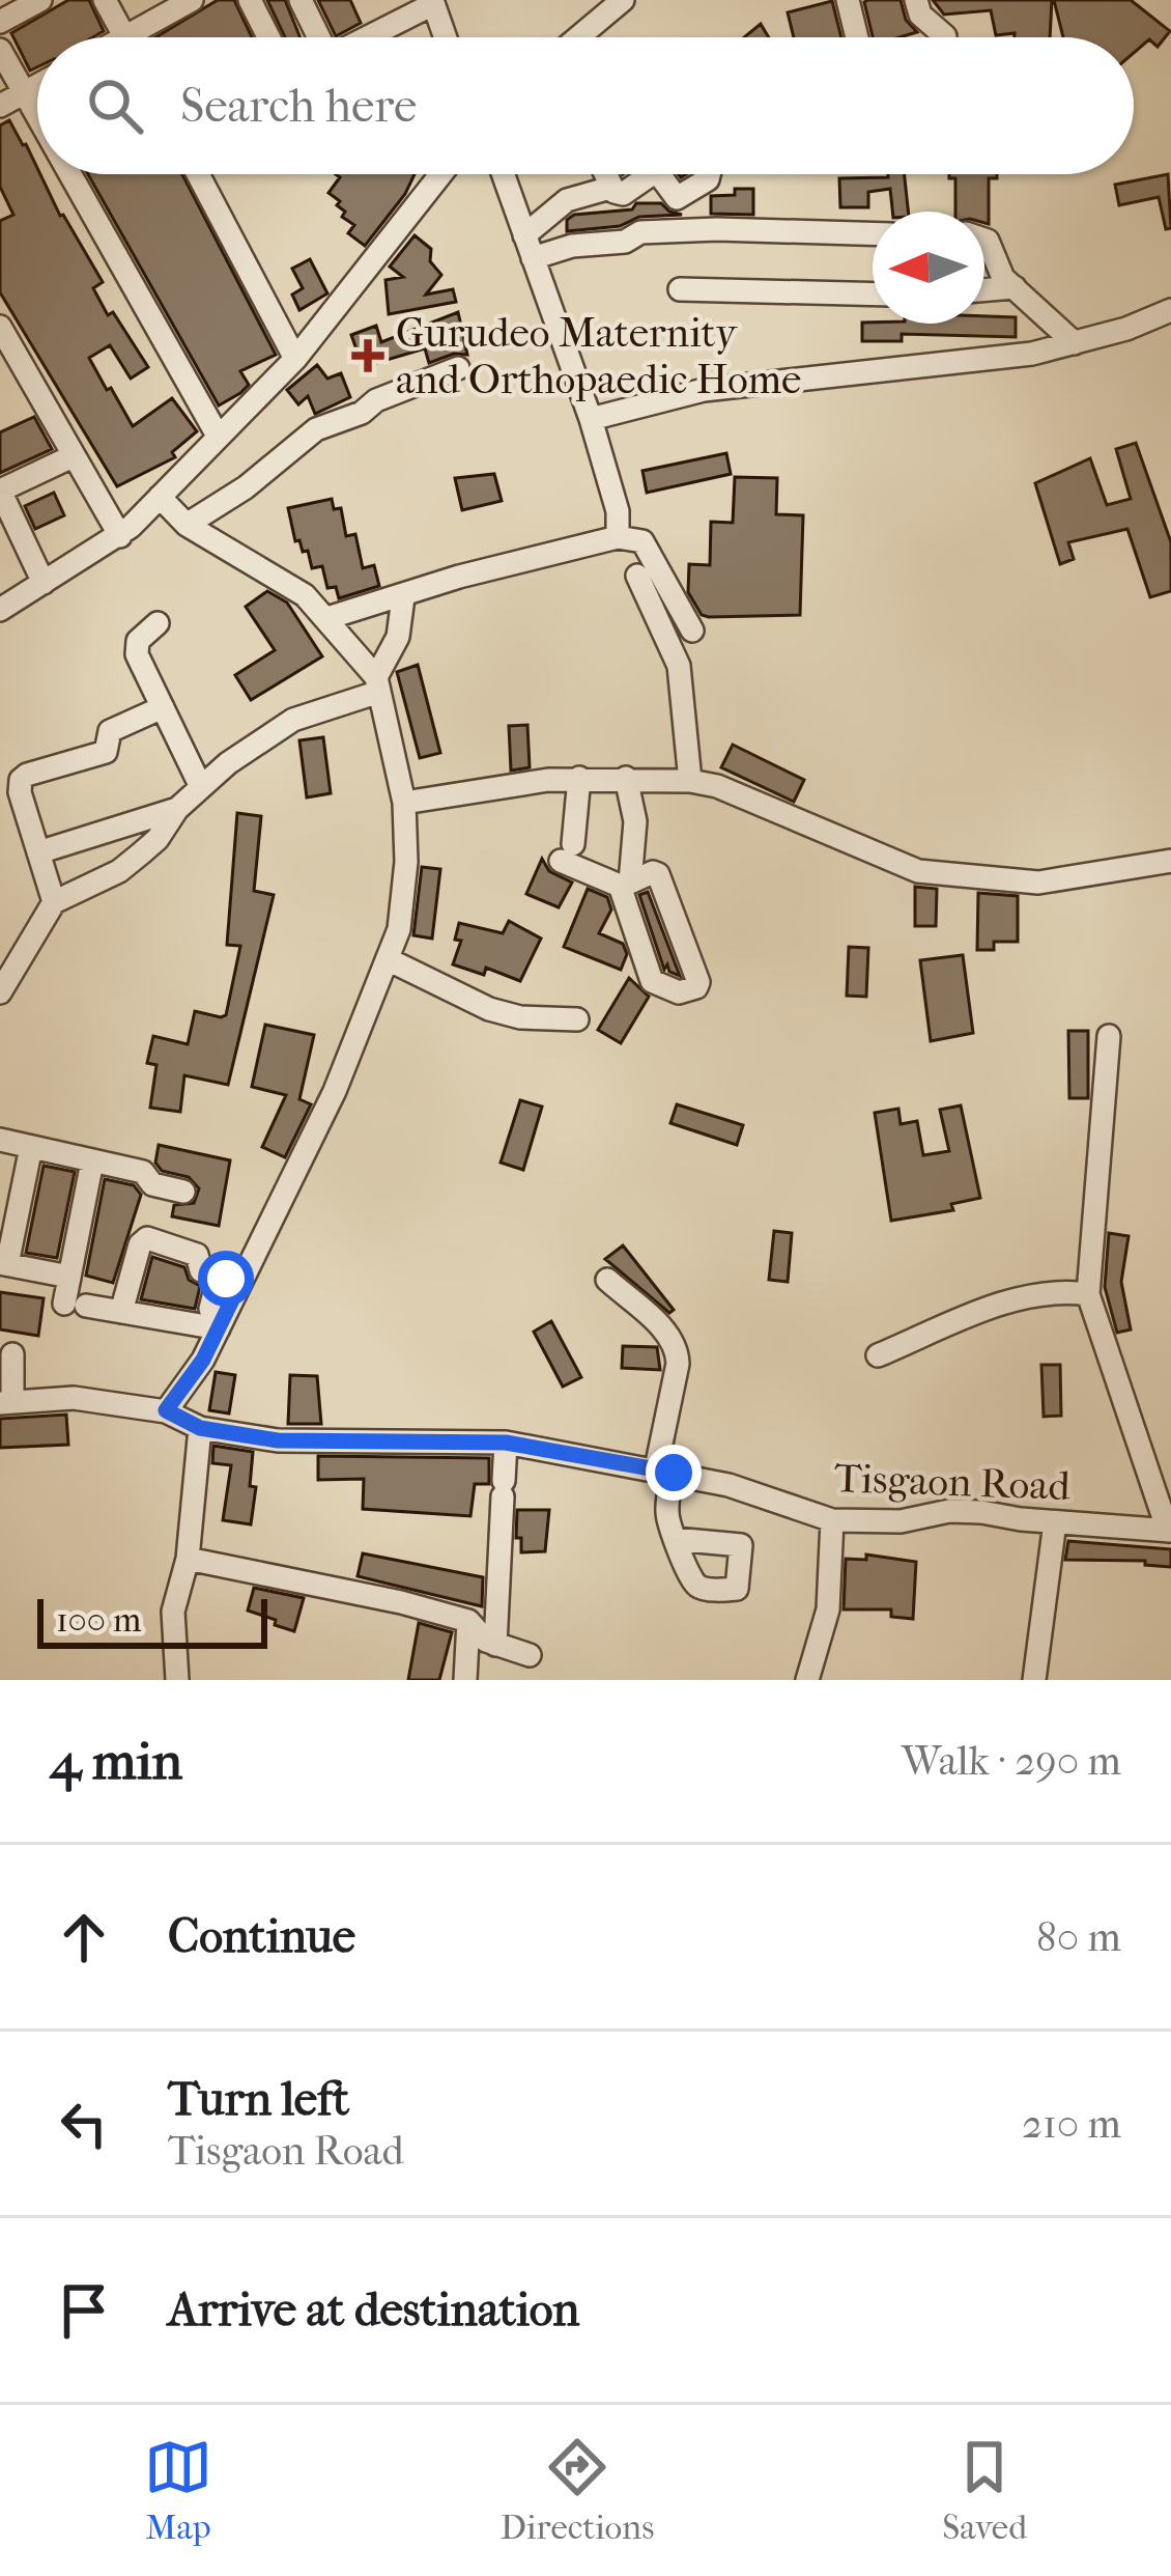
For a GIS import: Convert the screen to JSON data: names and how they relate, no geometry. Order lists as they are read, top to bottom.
{
  "streets": {
    "street": ["Tisgaon Road"]
  },
  "places": {
    "health": ["Gurudeo Maternity and Orthopaedic Home"]
  },
  "scale_bar": "100 m",
  "north": "left",
  "page": {
    "search": "Search here",
    "scale": "100 m",
    "heading": ["4 min", "Walk · 290 m"],
    "list": [
      ["Continue", "80 m"],
      ["Turn left", "Tisgaon Road", "210 m"],
      "Arrive at destination"
    ],
    "nav": ["Map", "Directions", "Saved"]
  }
}
